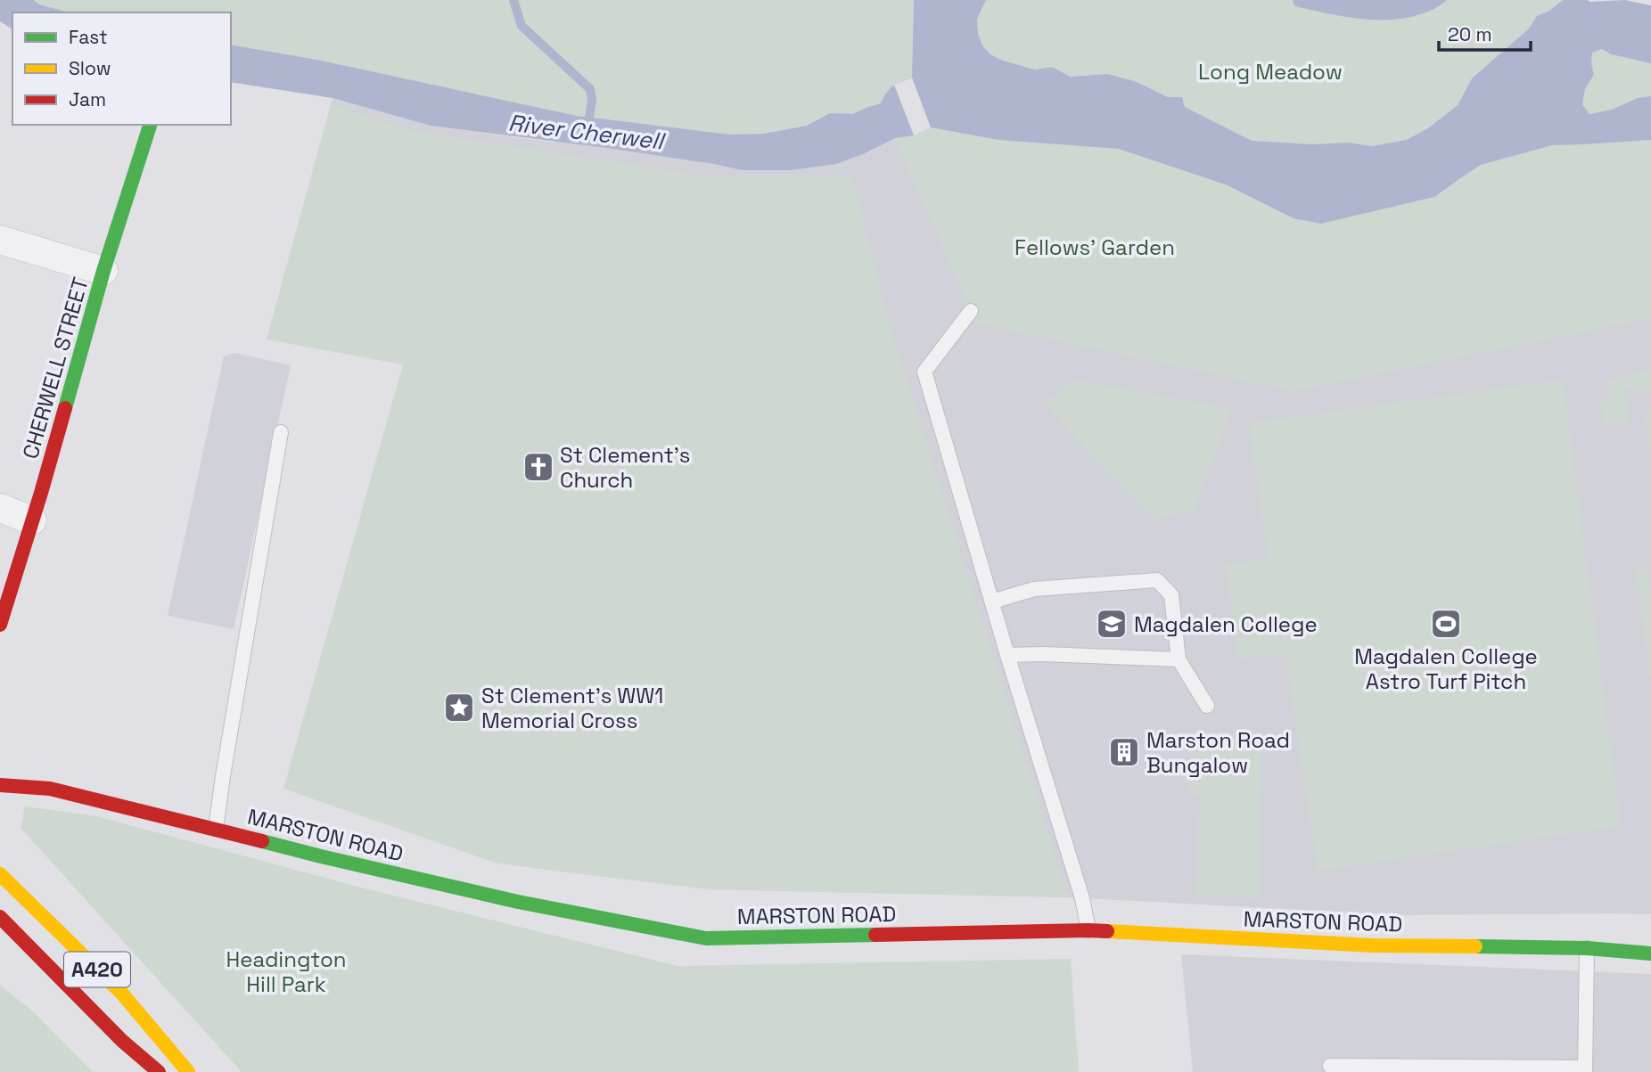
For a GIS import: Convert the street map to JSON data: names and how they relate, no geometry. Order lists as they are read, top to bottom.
{
  "streets": {
    "main road": ["CHERWELL STREET", "MARSTON ROAD", "A420"]
  },
  "water": ["River Cherwell"],
  "parks": ["Long Meadow", "Fellows' Garden", "Headington Hill Park"],
  "places": {
    "church": ["St Clement's Church"],
    "school or university": ["Magdalen College"],
    "sports": ["Magdalen College Astro Turf Pitch"],
    "place": ["St Clement's WW1 Memorial Cross"],
    "building": ["Marston Road Bungalow"]
  },
  "legend": ["Fast", "Slow", "Jam"],
  "scale_bar": "20 m"
}
